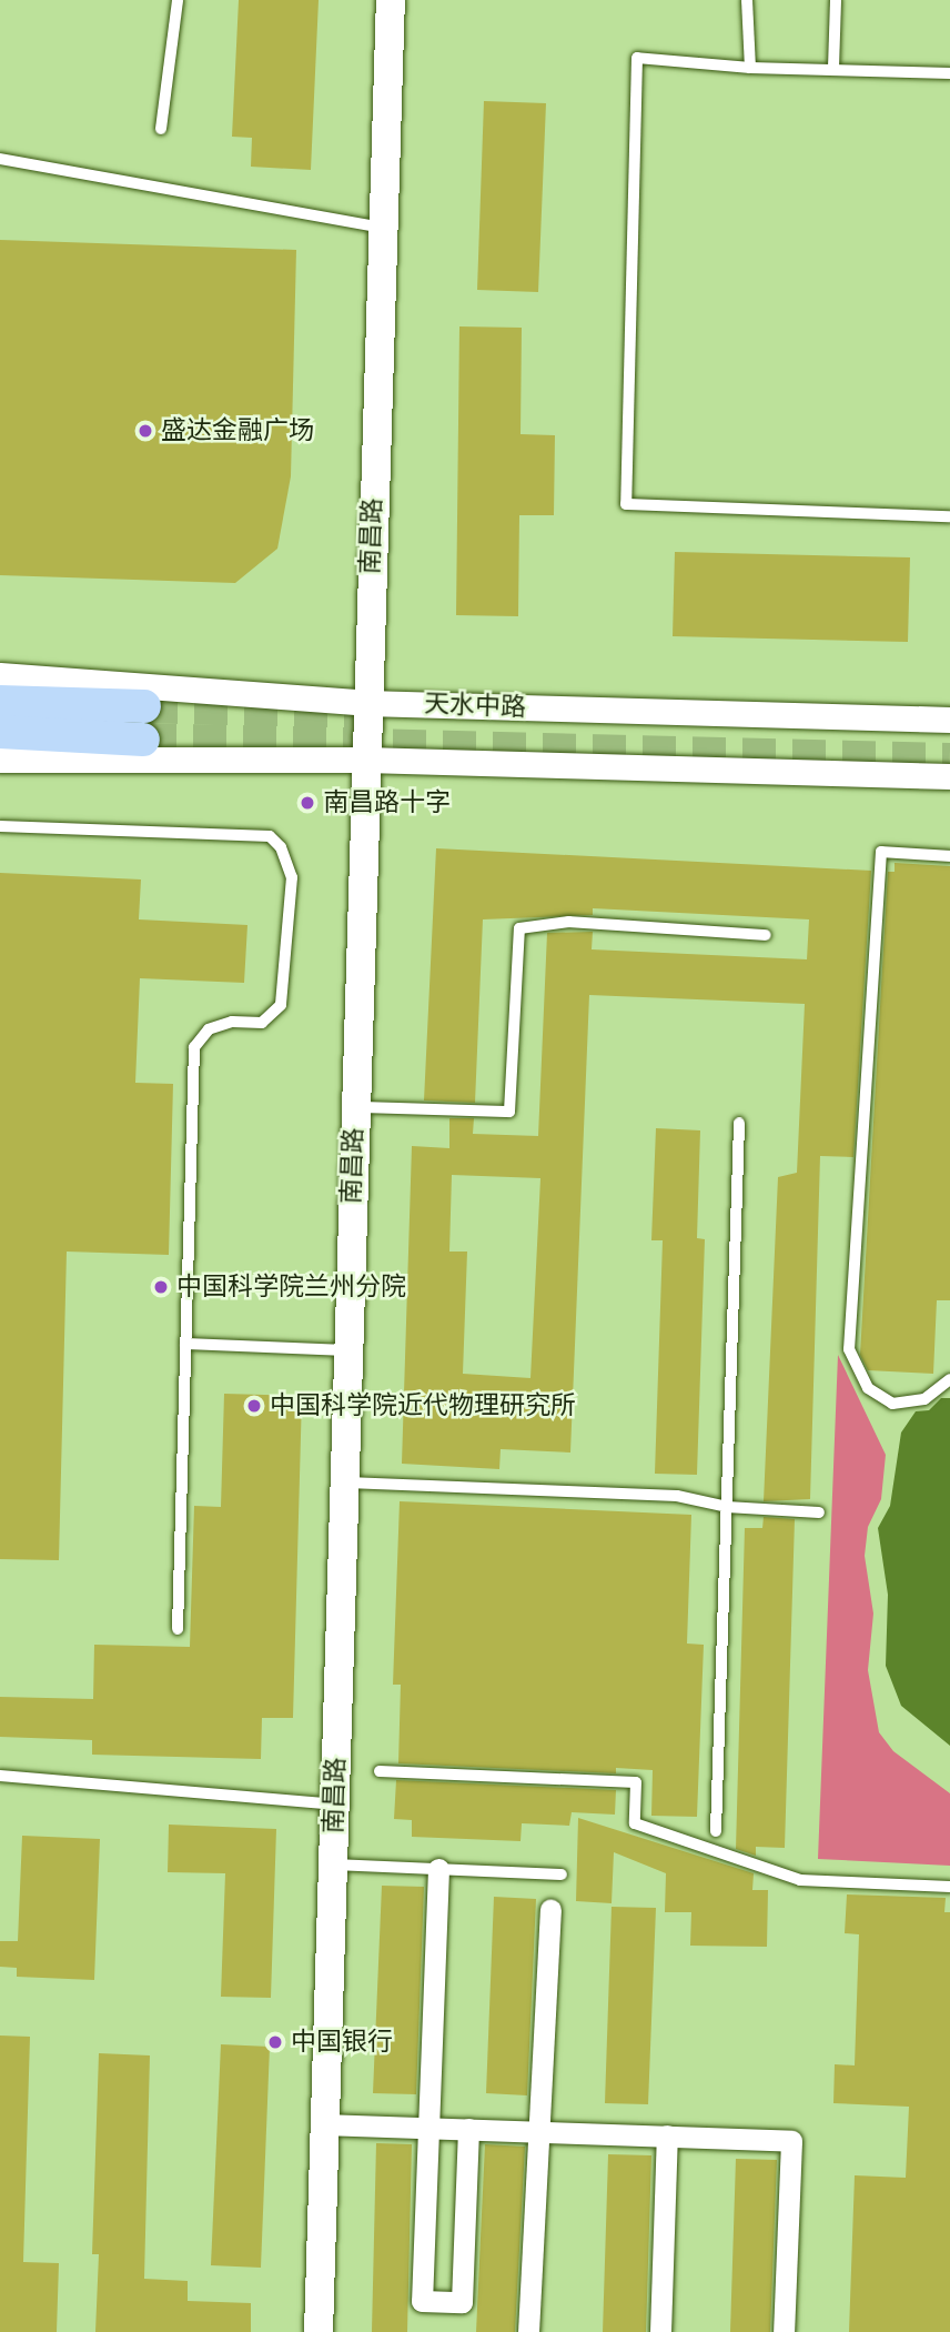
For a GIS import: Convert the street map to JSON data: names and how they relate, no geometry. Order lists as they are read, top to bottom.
{
  "streets": {
    "main road": ["南昌路"],
    "street": ["天水中路"]
  },
  "crossings": [
    ["南昌路", "天水中路"]
  ],
  "places": [
    "盛达金融广场",
    "南昌路十字",
    "中国科学院兰州分院",
    "中国科学院近代物理研究所",
    "中国银行"
  ]
}
